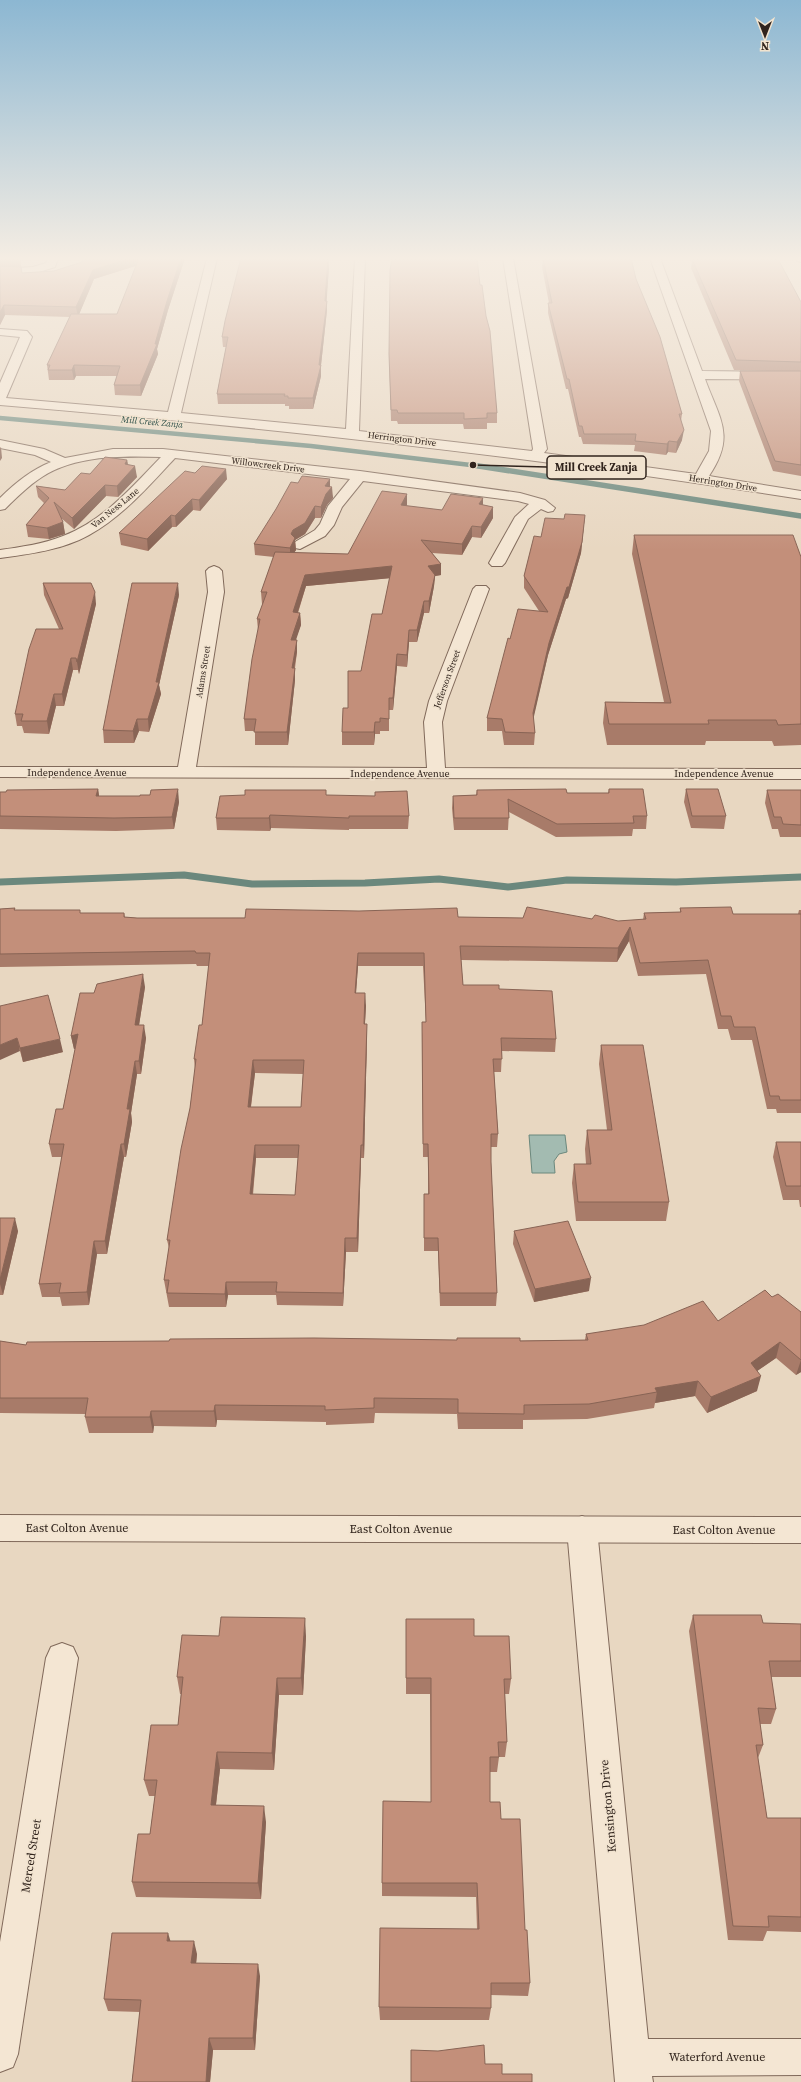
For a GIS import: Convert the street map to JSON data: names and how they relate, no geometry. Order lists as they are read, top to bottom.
{
  "streets": {
    "street": [
      "Herrington Drive",
      "Willowcreek Drive",
      "Van Ness Lane",
      "Adams Street",
      "Jefferson Street",
      "Independence Avenue",
      "East Colton Avenue",
      "Kensington Drive",
      "Merced Street",
      "Waterford Avenue"
    ]
  },
  "crossings": [
    ["Willowcreek Drive", "Van Ness Lane"],
    ["Adams Street", "Independence Avenue"],
    ["Jefferson Street", "Independence Avenue"],
    ["East Colton Avenue", "Kensington Drive"],
    ["Kensington Drive", "Waterford Avenue"]
  ],
  "water": ["Mill Creek Zanja"],
  "places": ["Mill Creek Zanja"],
  "north": "bottom"
}
